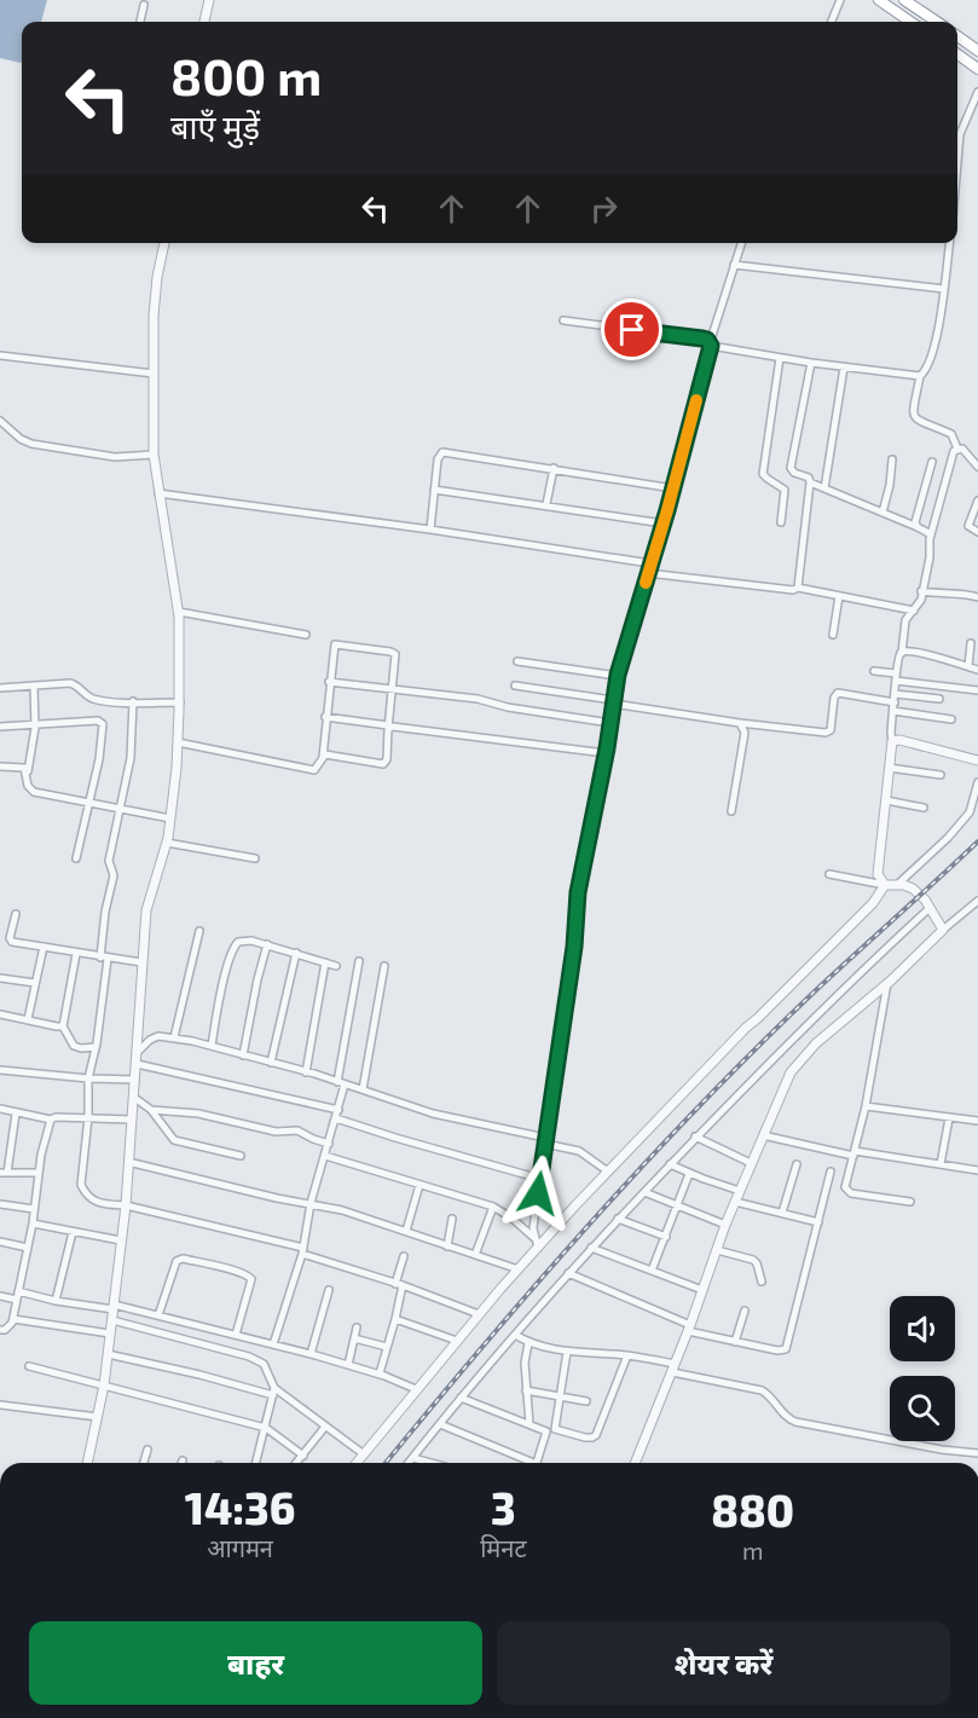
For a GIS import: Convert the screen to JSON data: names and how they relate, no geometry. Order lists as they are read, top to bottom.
{
  "page": {
    "turn": ["800 m", "बाएँ मुड़ें"],
    "eta": [
      "14:36",
      "आगमन",
      "3",
      "मिनट",
      "880",
      "m"
    ],
    "buttons": ["बाहर", "शेयर करें"]
  }
}
